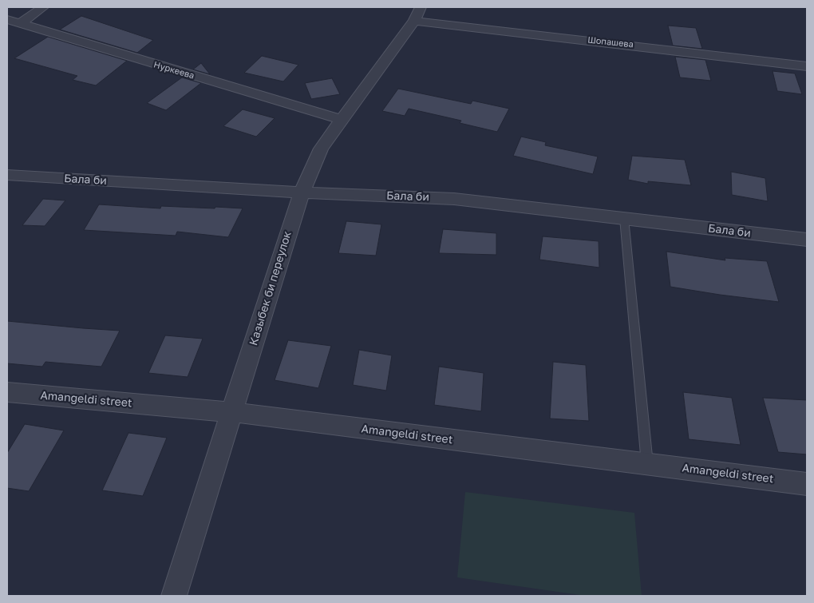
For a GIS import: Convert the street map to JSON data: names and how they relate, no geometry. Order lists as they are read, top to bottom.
{
  "streets": {
    "street": [
      "Шопашева",
      "Нуркеева",
      "Бала би",
      "Казыбек би переулок",
      "Amangeldi street"
    ]
  },
  "crossings": [
    ["Шопашева", "Казыбек би переулок"],
    ["Нуркеева", "Казыбек би переулок"],
    ["Бала би", "Казыбек би переулок"],
    ["Казыбек би переулок", "Amangeldi street"]
  ]
}
